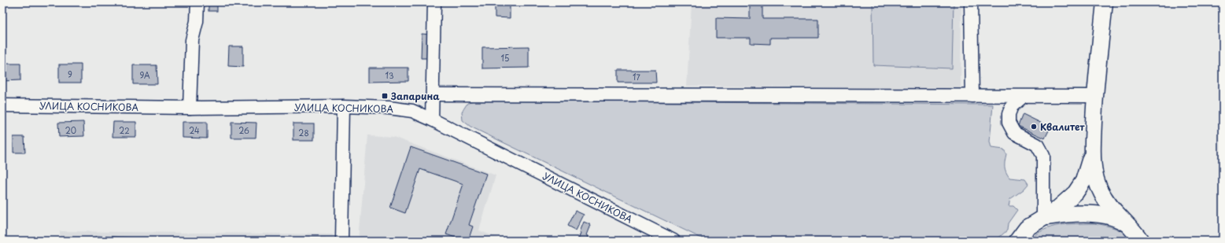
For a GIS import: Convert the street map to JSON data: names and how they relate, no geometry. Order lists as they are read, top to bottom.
{
  "streets": {
    "street": ["УЛИЦА КОСНИКОВА"]
  },
  "places": {
    "transit": ["Запарина"],
    "other": ["Квалитет"]
  },
  "house_numbers": [
    "15",
    "9",
    "9А",
    "13",
    "17",
    "20",
    "22",
    "24",
    "26",
    "28"
  ]
}
